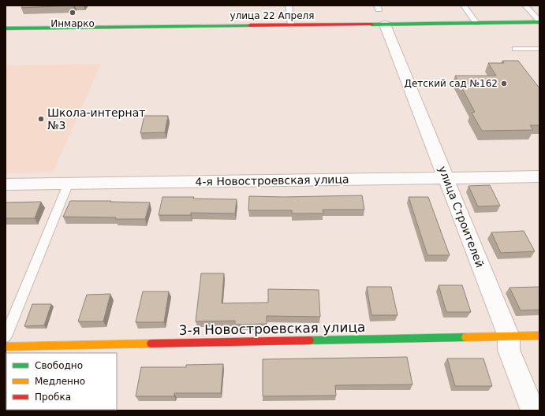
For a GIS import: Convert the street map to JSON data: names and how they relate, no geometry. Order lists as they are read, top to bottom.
{
  "streets": {
    "main road": ["улица 22 Апреля", "3-я Новостроевская улица"],
    "street": ["4-я Новостроевская улица", "улица Строителей"]
  },
  "crossings": [
    ["улица 22 Апреля", "улица Строителей"],
    ["4-я Новостроевская улица", "улица Строителей"],
    ["улица Строителей", "3-я Новостроевская улица"]
  ],
  "places": ["Инмарко", "Детский сад №162", "Школа-интернат №3"],
  "legend": ["Свободно", "Медленно", "Пробка"]
}
